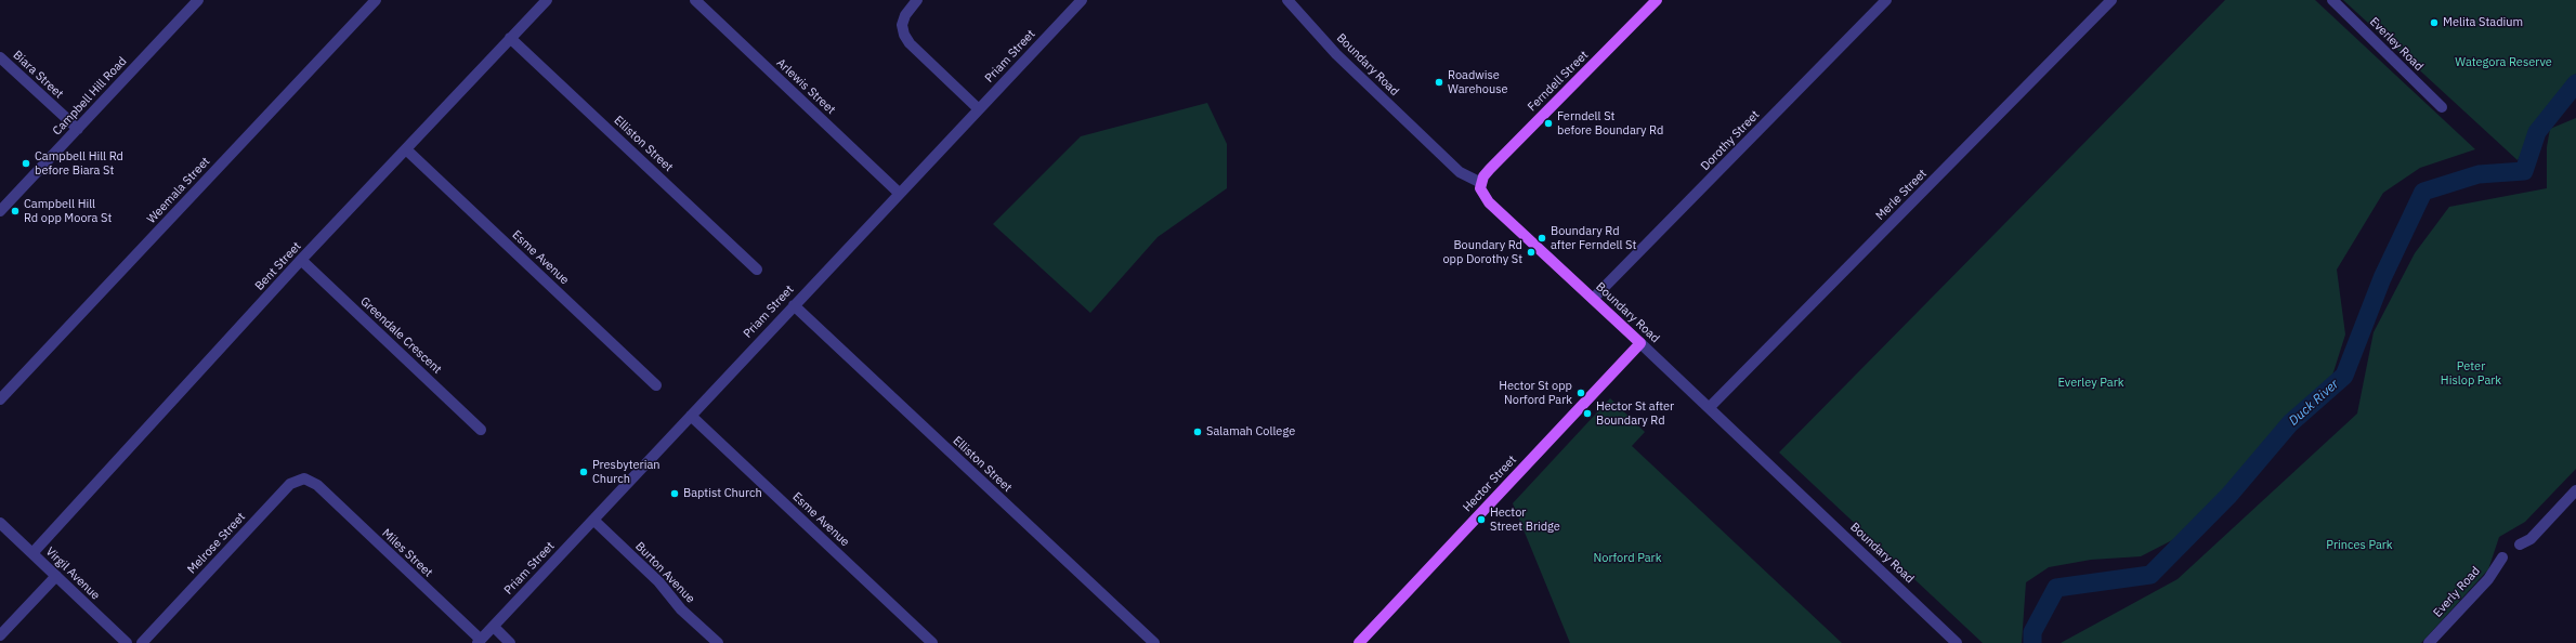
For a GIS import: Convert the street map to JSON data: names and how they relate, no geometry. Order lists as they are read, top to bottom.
{
  "streets": {
    "main road": ["Boundary Road", "Ferndell Street", "Hector Street"],
    "street": [
      "Everley Road",
      "Priam Street",
      "Biara Street",
      "Arlewis Street",
      "Campbell Hill Road",
      "Dorothy Street",
      "Elliston Street",
      "Weemala Street",
      "Merle Street",
      "Esme Avenue",
      "Bent Street",
      "Greendale Crescent",
      "Melrose Street",
      "Miles Street",
      "Burton Avenue",
      "Virgil Avenue",
      "Everly Road"
    ]
  },
  "crossings": [
    ["Priam Street", "Arlewis Street"],
    ["Priam Street", "Elliston Street"],
    ["Priam Street", "Esme Avenue"],
    ["Priam Street", "Miles Street"],
    ["Priam Street", "Burton Avenue"],
    ["Boundary Road", "Ferndell Street"],
    ["Boundary Road", "Dorothy Street"],
    ["Boundary Road", "Merle Street"],
    ["Boundary Road", "Hector Street"],
    ["Biara Street", "Campbell Hill Road"],
    ["Elliston Street", "Bent Street"],
    ["Esme Avenue", "Bent Street"],
    ["Bent Street", "Greendale Crescent"],
    ["Bent Street", "Virgil Avenue"],
    ["Melrose Street", "Miles Street"]
  ],
  "water": ["Duck River"],
  "parks": [
    "Wategora Reserve",
    "Peter Hislop Park",
    "Everley Park",
    "Princes Park",
    "Norford Park"
  ],
  "places": [
    "Melita Stadium",
    "Roadwise Warehouse",
    "Ferndell St before Boundary Rd",
    "Campbell Hill Rd before Biara St",
    "Campbell Hill Rd opp Moora St",
    "Boundary Rd after Ferndell St",
    "Boundary Rd opp Dorothy St",
    "Hector St opp Norford Park",
    "Hector St after Boundary Rd",
    "Salamah College",
    "Presbyterian Church",
    "Baptist Church",
    "Hector Street Bridge"
  ]
}
